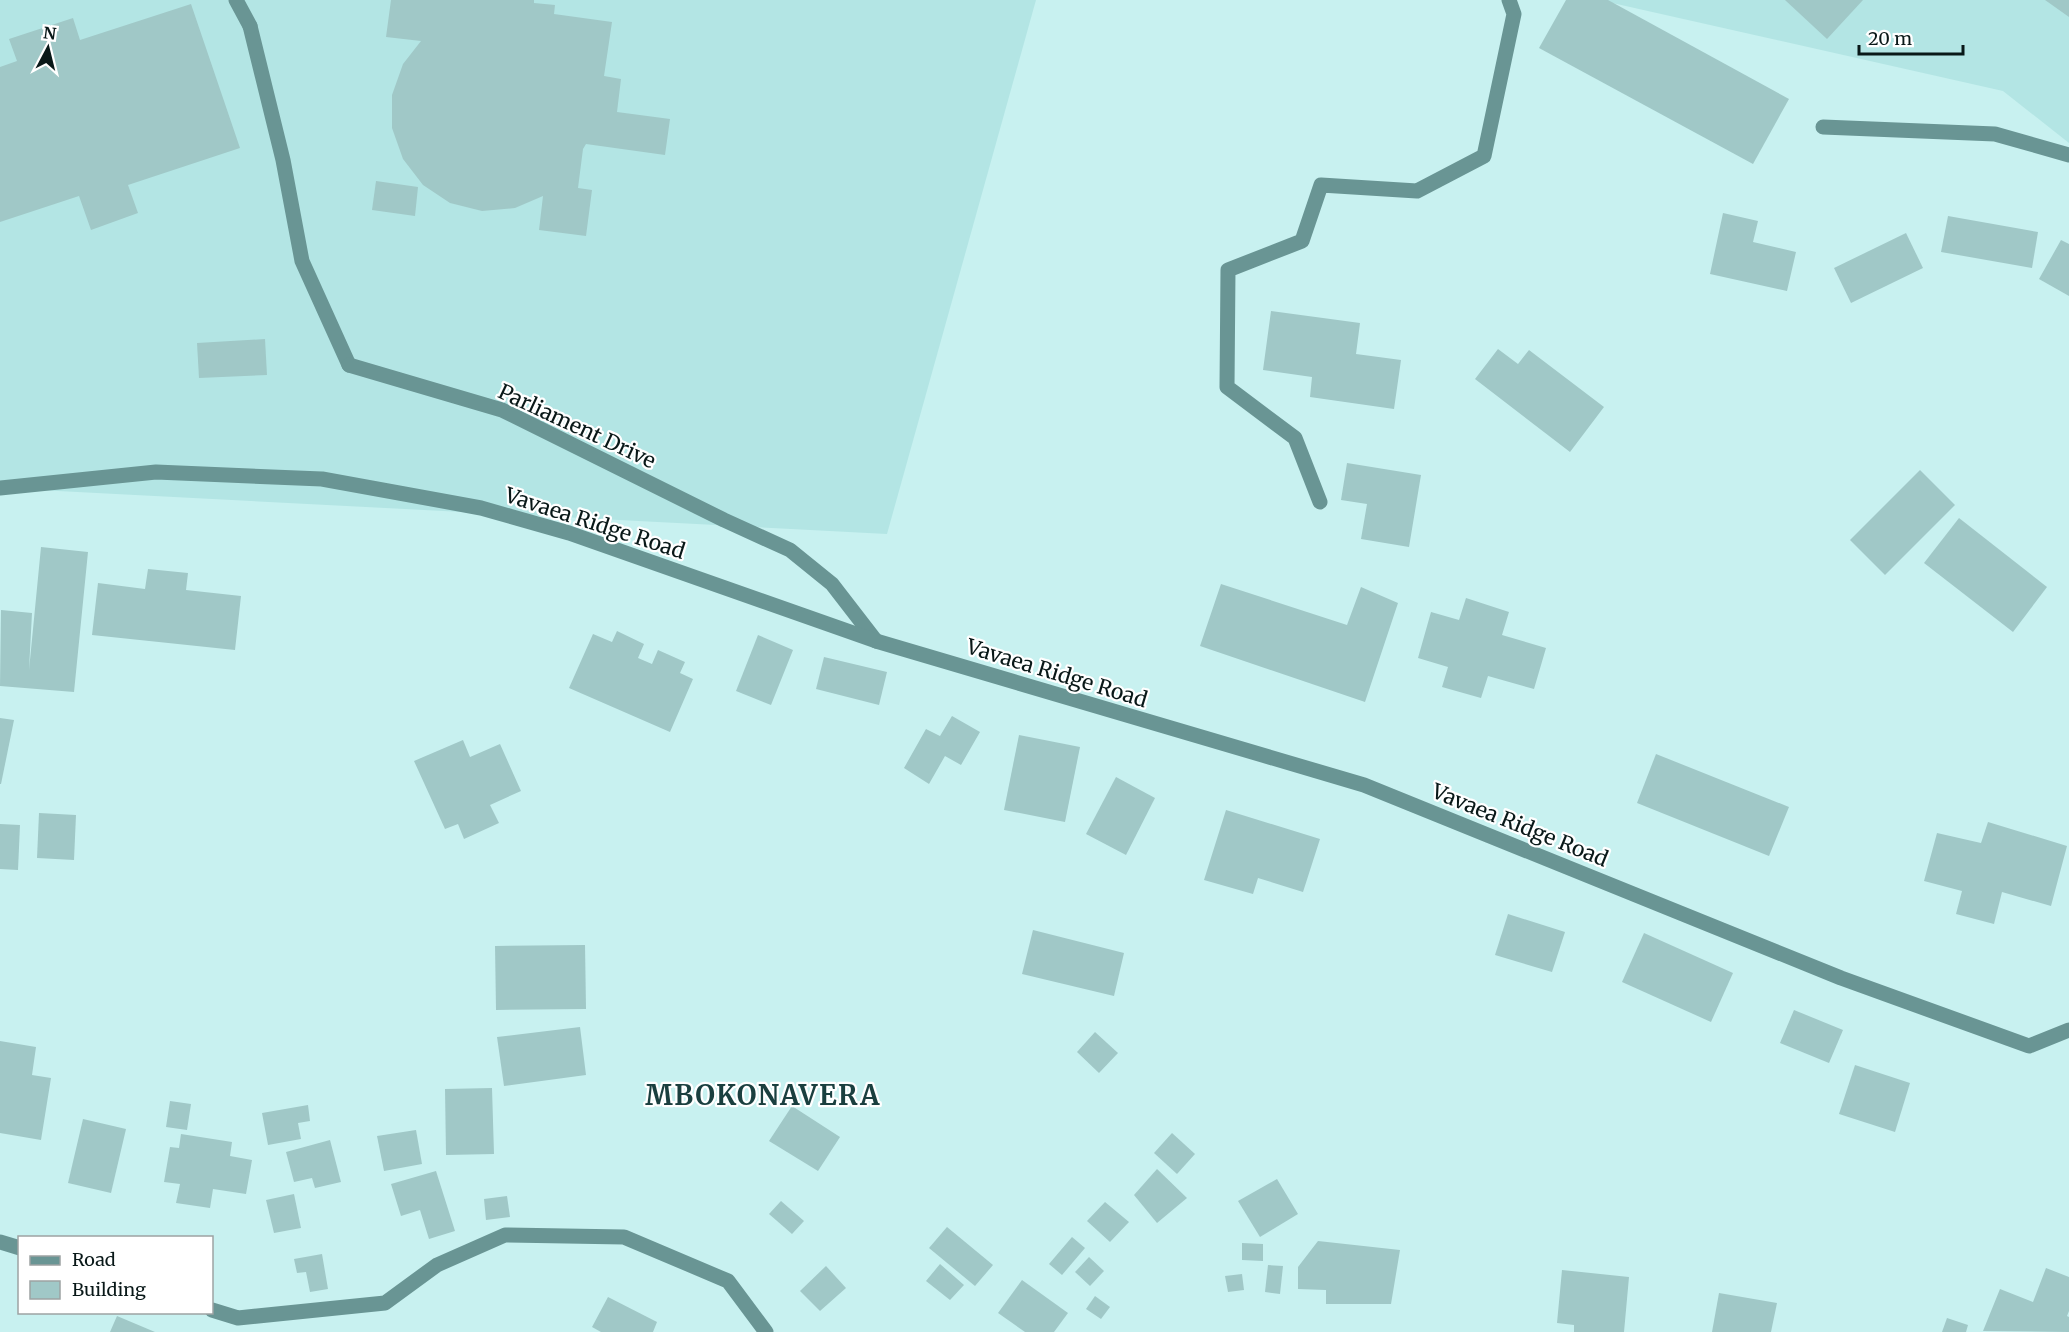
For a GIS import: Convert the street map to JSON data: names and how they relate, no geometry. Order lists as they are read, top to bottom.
{
  "streets": {
    "street": ["Parliament Drive", "Vavaea Ridge Road"]
  },
  "crossings": [
    ["Parliament Drive", "Vavaea Ridge Road"]
  ],
  "districts": ["MBOKONAVERA"],
  "legend": ["Road", "Building"],
  "scale_bar": "20 m",
  "north": "top"
}
